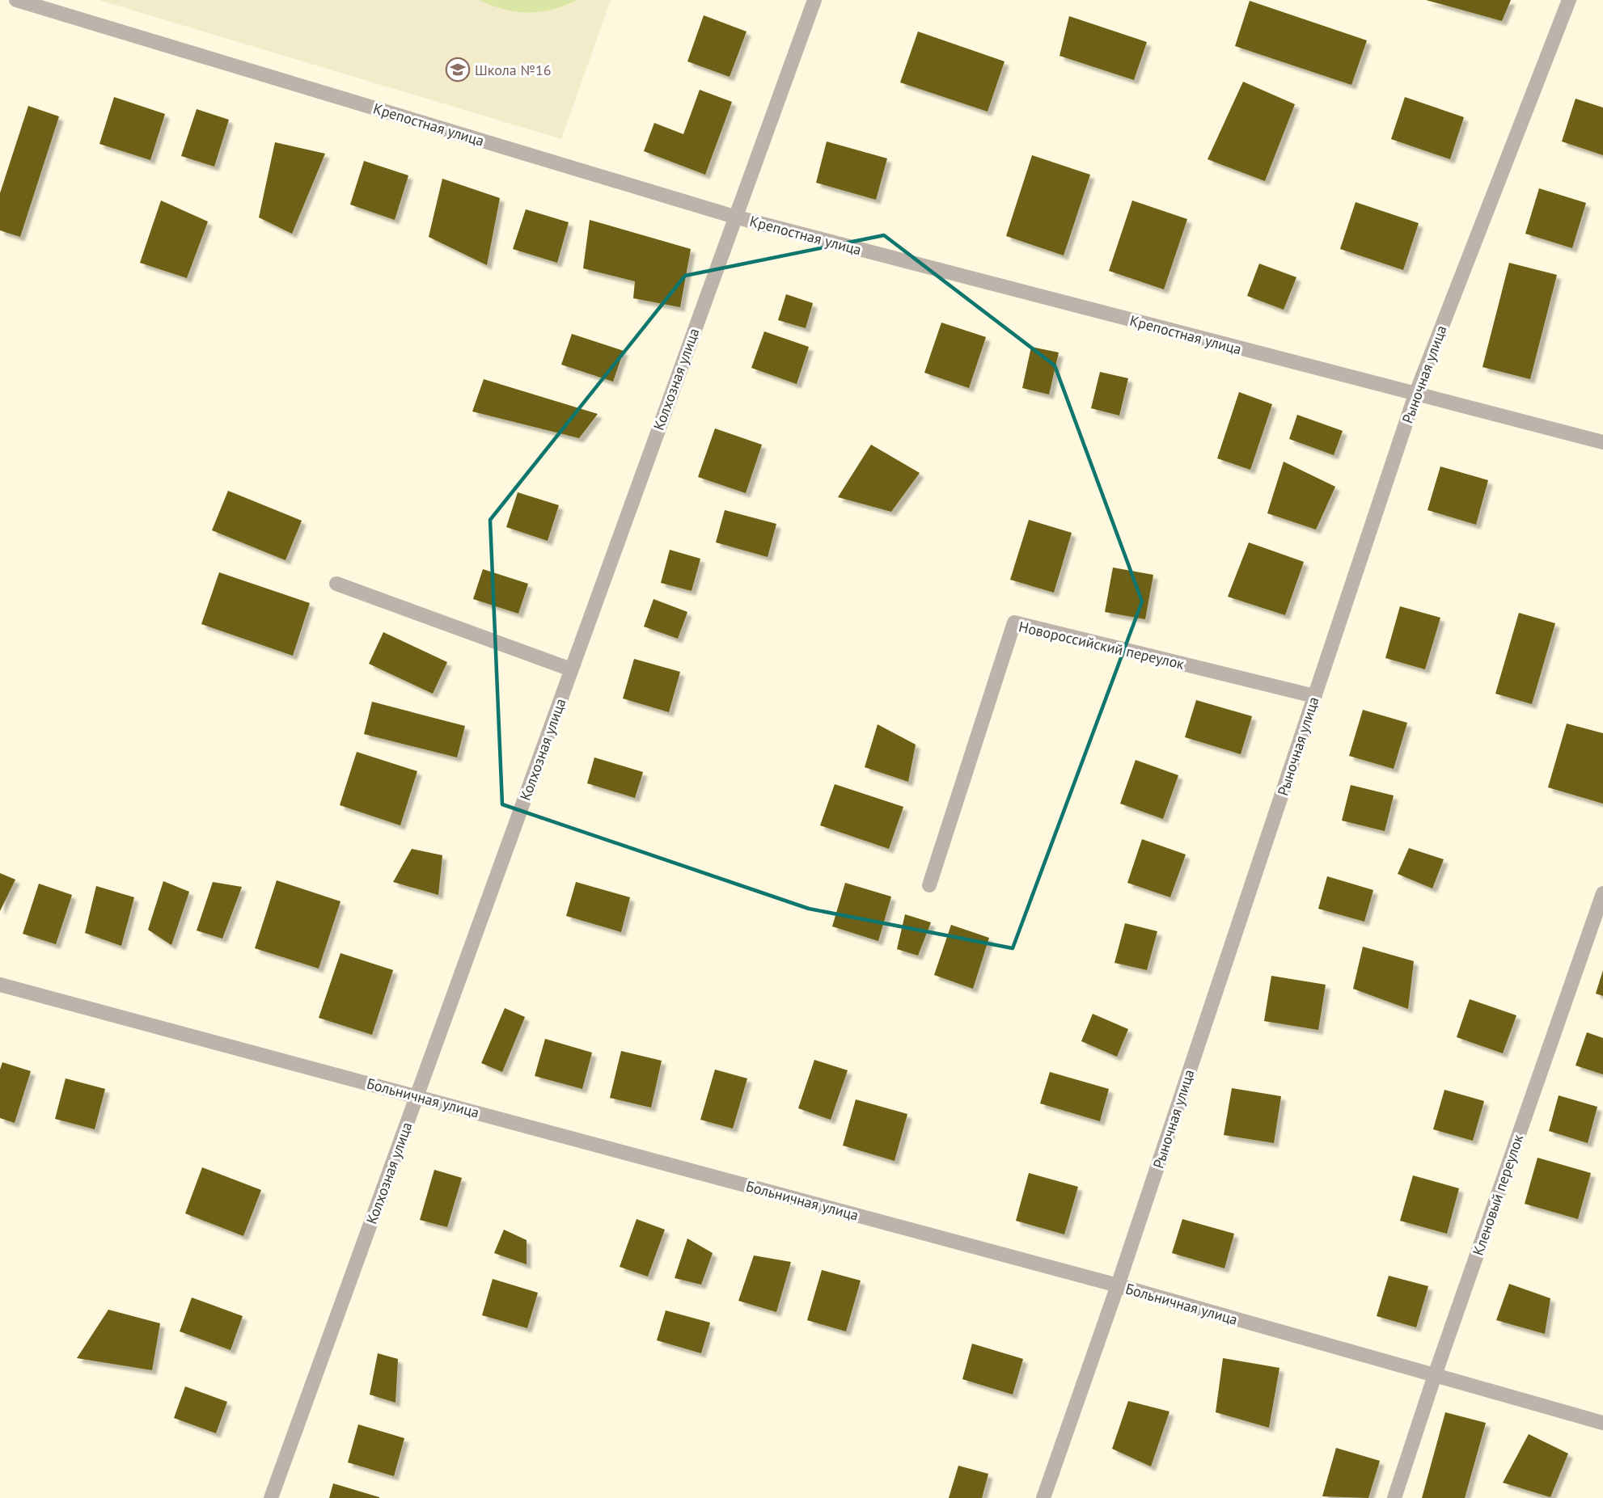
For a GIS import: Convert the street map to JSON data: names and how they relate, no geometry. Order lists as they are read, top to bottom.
{
  "streets": {
    "street": [
      "Крепостная улица",
      "Рыночная улица",
      "Колхозная улица",
      "Новороссийский переулок",
      "Больничная улица",
      "Кленовый переулок"
    ]
  },
  "crossings": [
    ["Крепостная улица", "Рыночная улица"],
    ["Крепостная улица", "Колхозная улица"],
    ["Рыночная улица", "Новороссийский переулок"],
    ["Рыночная улица", "Больничная улица"],
    ["Колхозная улица", "Больничная улица"],
    ["Больничная улица", "Кленовый переулок"]
  ],
  "places": {
    "school or university": ["Школа №16"]
  }
}
